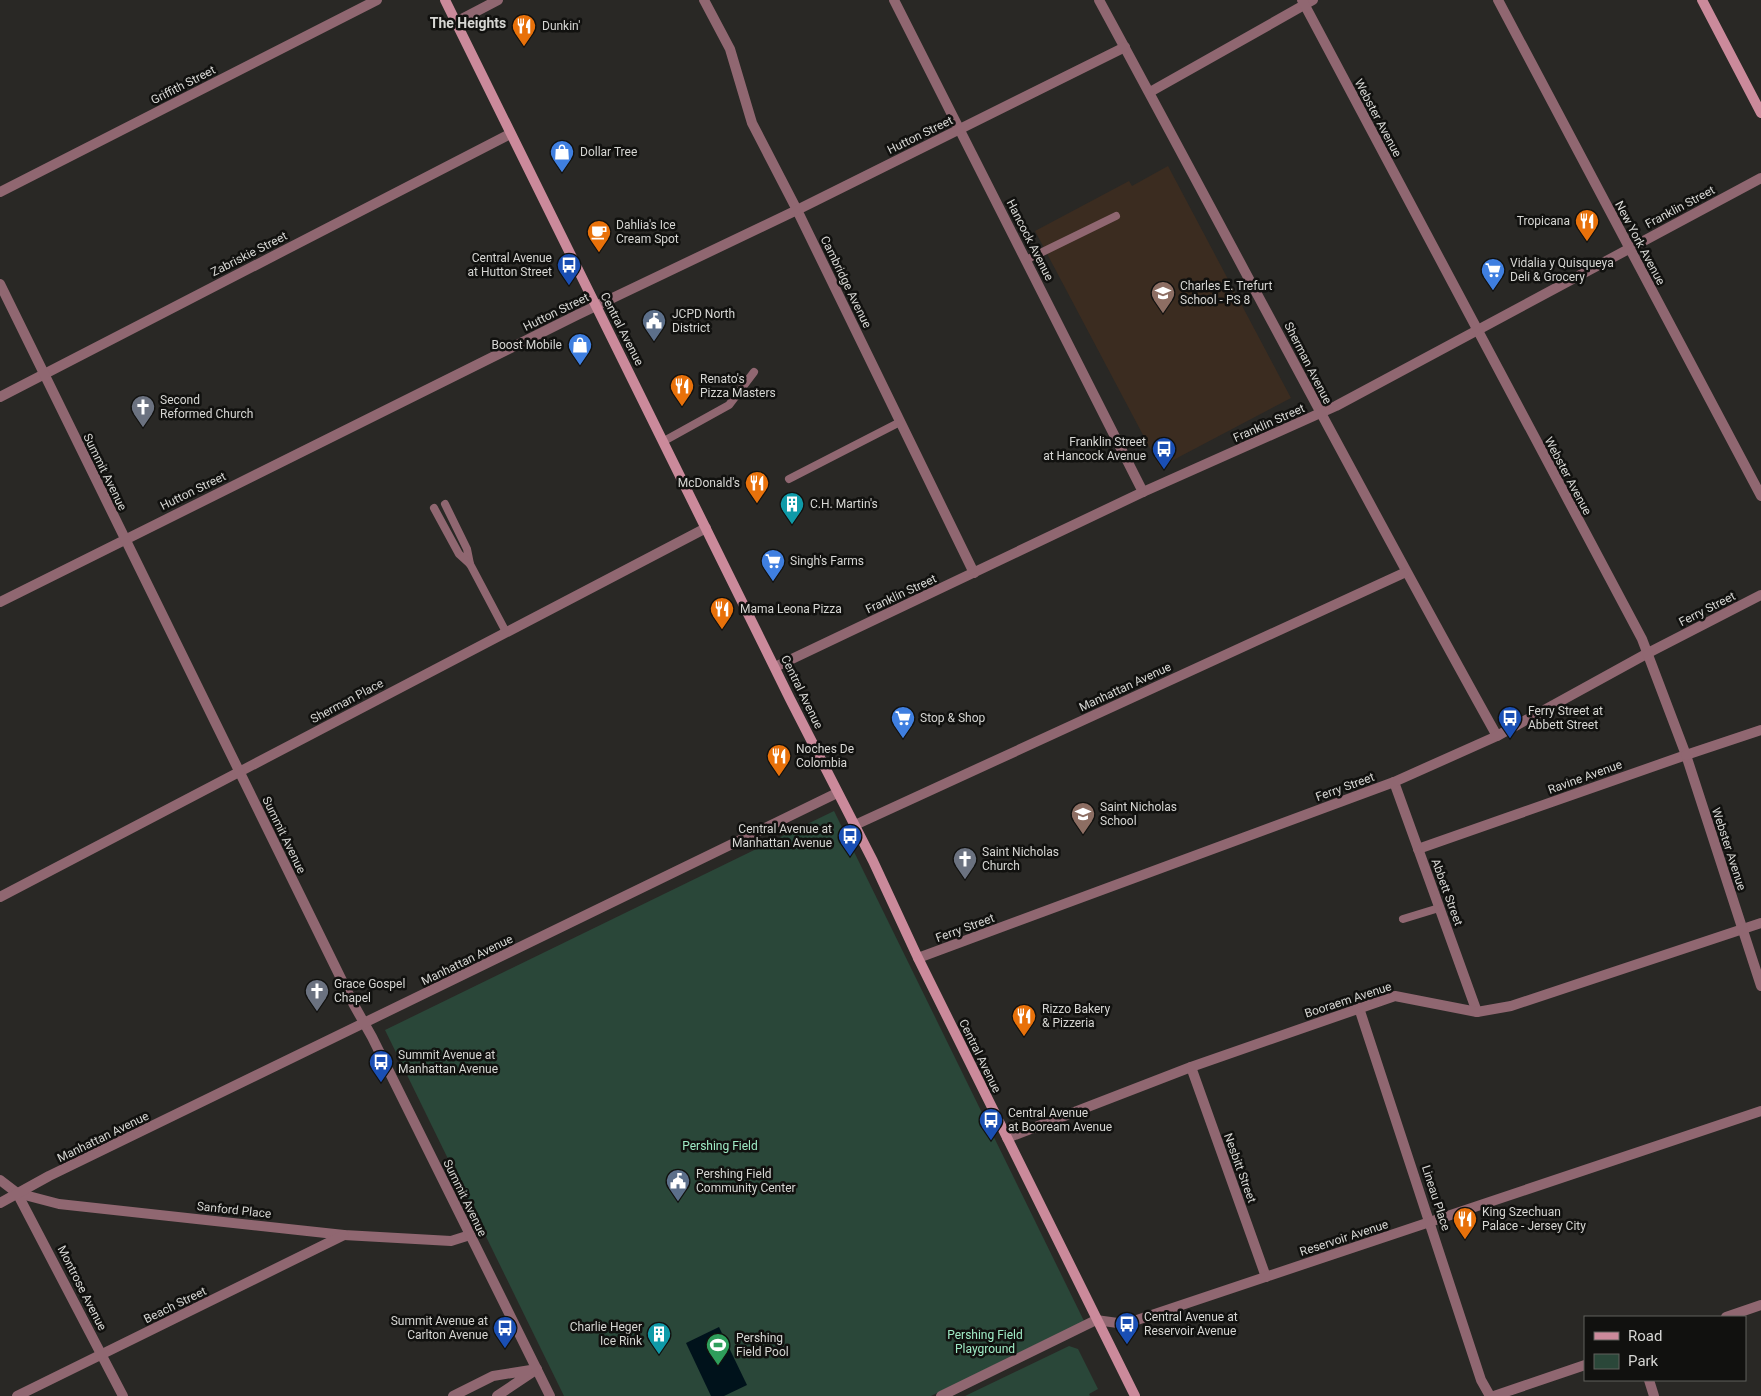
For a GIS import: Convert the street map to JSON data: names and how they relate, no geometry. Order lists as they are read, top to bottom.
{
  "streets": {
    "main road": ["Central Avenue"],
    "street": [
      "Griffith Street",
      "Webster Avenue",
      "Hutton Street",
      "Franklin Street",
      "Hancock Avenue",
      "New York Avenue",
      "Zabriskie Street",
      "Cambridge Avenue",
      "Sherman Avenue",
      "Summit Avenue",
      "Ferry Street",
      "Manhattan Avenue",
      "Sherman Place",
      "Ravine Avenue",
      "Abbett Street",
      "Booraem Avenue",
      "Nesbitt Street",
      "Lineau Place",
      "Sanford Place",
      "Reservoir Avenue",
      "Montrose Avenue",
      "Beach Street"
    ]
  },
  "crossings": [
    ["Webster Avenue", "Franklin Street"],
    ["Webster Avenue", "Ferry Street"],
    ["Webster Avenue", "Ravine Avenue"],
    ["Webster Avenue", "Booraem Avenue"],
    ["Hutton Street", "Hancock Avenue"],
    ["Hutton Street", "Cambridge Avenue"],
    ["Hutton Street", "Central Avenue"],
    ["Hutton Street", "Sherman Avenue"],
    ["Hutton Street", "Summit Avenue"],
    ["Franklin Street", "Hancock Avenue"],
    ["Franklin Street", "New York Avenue"],
    ["Franklin Street", "Cambridge Avenue"],
    ["Franklin Street", "Central Avenue"],
    ["Franklin Street", "Sherman Avenue"],
    ["Zabriskie Street", "Central Avenue"],
    ["Zabriskie Street", "Summit Avenue"],
    ["Central Avenue", "Ferry Street"],
    ["Central Avenue", "Manhattan Avenue"],
    ["Central Avenue", "Sherman Place"],
    ["Central Avenue", "Booraem Avenue"],
    ["Central Avenue", "Reservoir Avenue"],
    ["Sherman Avenue", "Ferry Street"],
    ["Sherman Avenue", "Manhattan Avenue"],
    ["Summit Avenue", "Manhattan Avenue"],
    ["Summit Avenue", "Sherman Place"],
    ["Summit Avenue", "Sanford Place"],
    ["Ferry Street", "Abbett Street"],
    ["Manhattan Avenue", "Sanford Place"],
    ["Manhattan Avenue", "Montrose Avenue"],
    ["Ravine Avenue", "Abbett Street"],
    ["Abbett Street", "Booraem Avenue"],
    ["Booraem Avenue", "Nesbitt Street"],
    ["Booraem Avenue", "Lineau Place"],
    ["Nesbitt Street", "Reservoir Avenue"],
    ["Lineau Place", "Reservoir Avenue"],
    ["Sanford Place", "Montrose Avenue"],
    ["Sanford Place", "Beach Street"],
    ["Montrose Avenue", "Beach Street"]
  ],
  "districts": ["The Heights"],
  "parks": ["Pershing Field", "Pershing Field Playground"],
  "places": {
    "restaurant": [
      "Dunkin'",
      "Tropicana",
      "Renato's Pizza Masters",
      "McDonald's",
      "Mama Leona Pizza",
      "Noches De Colombia",
      "Rizzo Bakery & Pizzeria",
      "King Szechuan Palace - Jersey City"
    ],
    "shop": ["Dollar Tree", "Boost Mobile"],
    "cafe": ["Dahlia's Ice Cream Spot"],
    "bus stop": [
      "Central Avenue at Hutton Street",
      "Franklin Street at Hancock Avenue",
      "Ferry Street at Abbett Street",
      "Central Avenue at Manhattan Avenue",
      "Summit Avenue at Manhattan Avenue",
      "Central Avenue at Booream Avenue",
      "Central Avenue at Reservoir Avenue",
      "Summit Avenue at Carlton Avenue"
    ],
    "supermarket": ["Vidalia y Quisqueya Deli & Grocery", "Singh's Farms", "Stop & Shop"],
    "school or university": ["Charles E. Trefurt School - PS 8", "Saint Nicholas School"],
    "public building": ["JCPD North District", "Pershing Field Community Center"],
    "church": ["Second Reformed Church", "Saint Nicholas Church", "Grace Gospel Chapel"],
    "building": ["C.H. Martin's", "Charlie Heger Ice Rink"],
    "sports": ["Pershing Field Pool"]
  },
  "legend": ["Road", "Park"]
}
